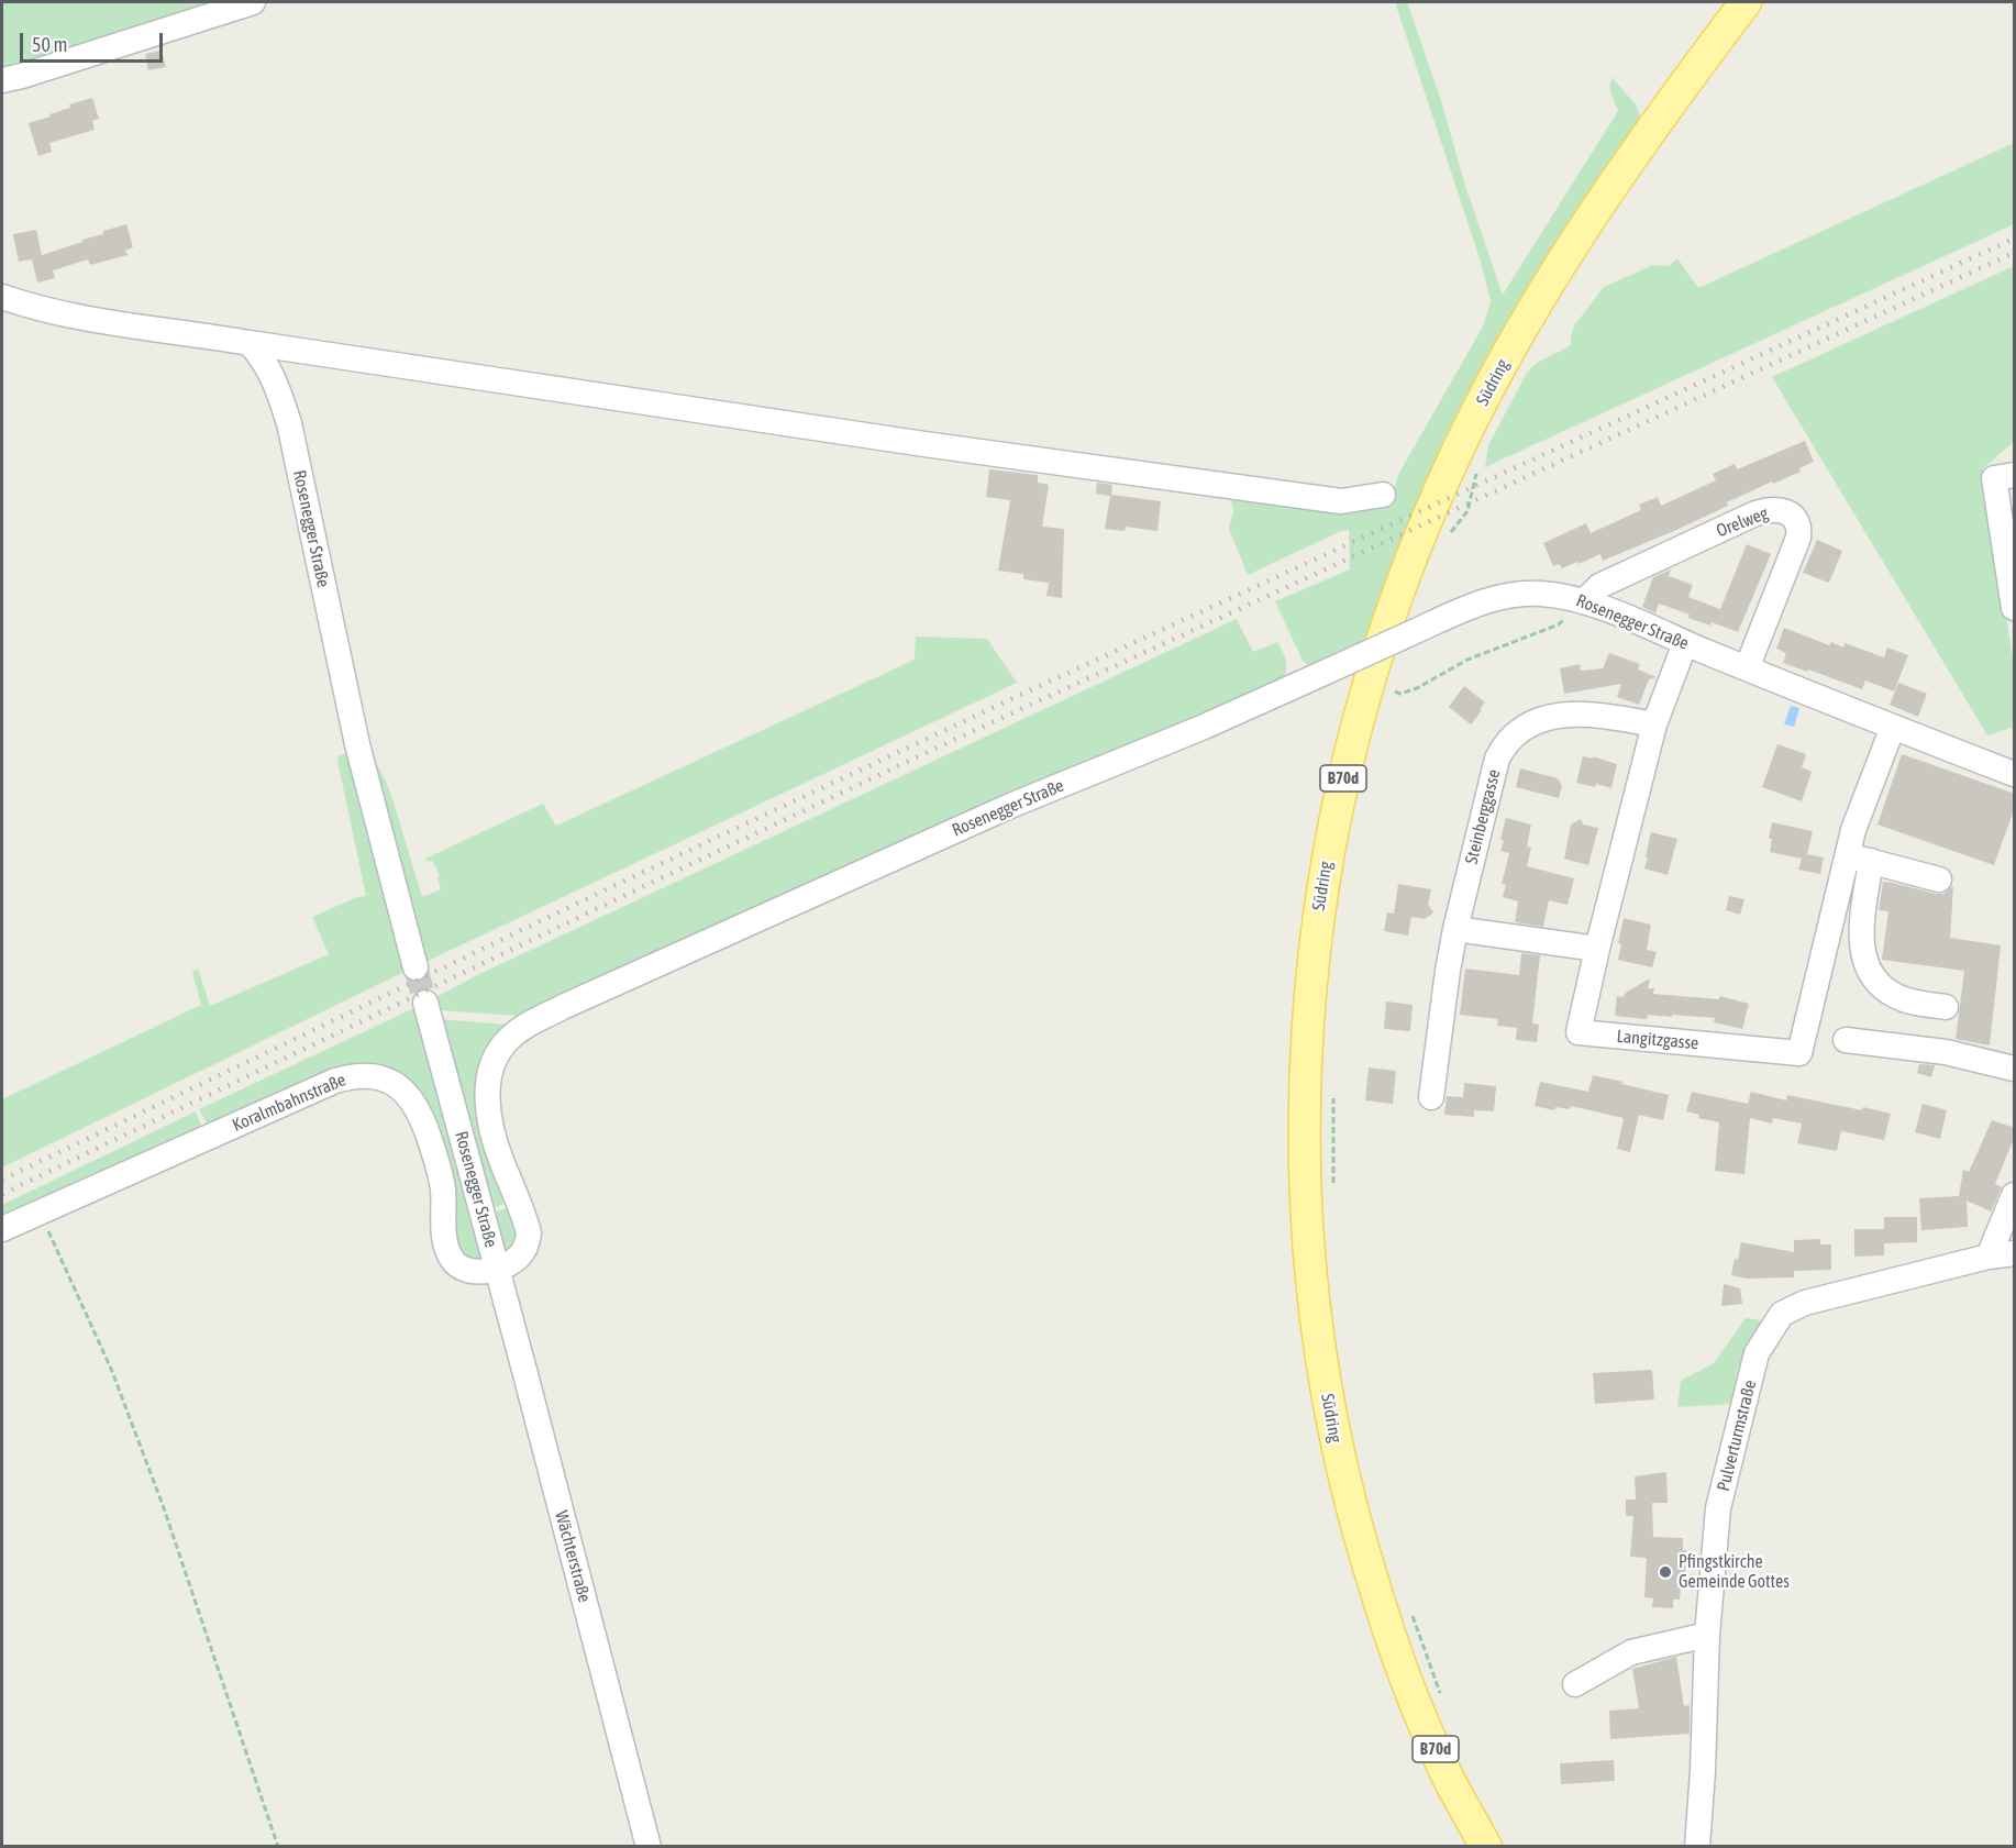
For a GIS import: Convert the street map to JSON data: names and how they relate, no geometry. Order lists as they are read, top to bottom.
{
  "streets": {
    "main road": ["Südring", "B70d"],
    "street": [
      "Orelweg",
      "Rosenegger Straße",
      "Steinberggasse",
      "Langitzgasse",
      "Koralmbahnstraße",
      "Pulverturmstraße",
      "Wächterstraße"
    ]
  },
  "crossings": [
    ["Orelweg", "Rosenegger Straße"],
    ["Rosenegger Straße", "Langitzgasse"],
    ["Rosenegger Straße", "Koralmbahnstraße"],
    ["Rosenegger Straße", "Wächterstraße"],
    ["Steinberggasse", "Langitzgasse"],
    ["Koralmbahnstraße", "Wächterstraße"]
  ],
  "places": ["Pfingstkirche Gemeinde Gottes"],
  "scale_bar": "50 m"
}
